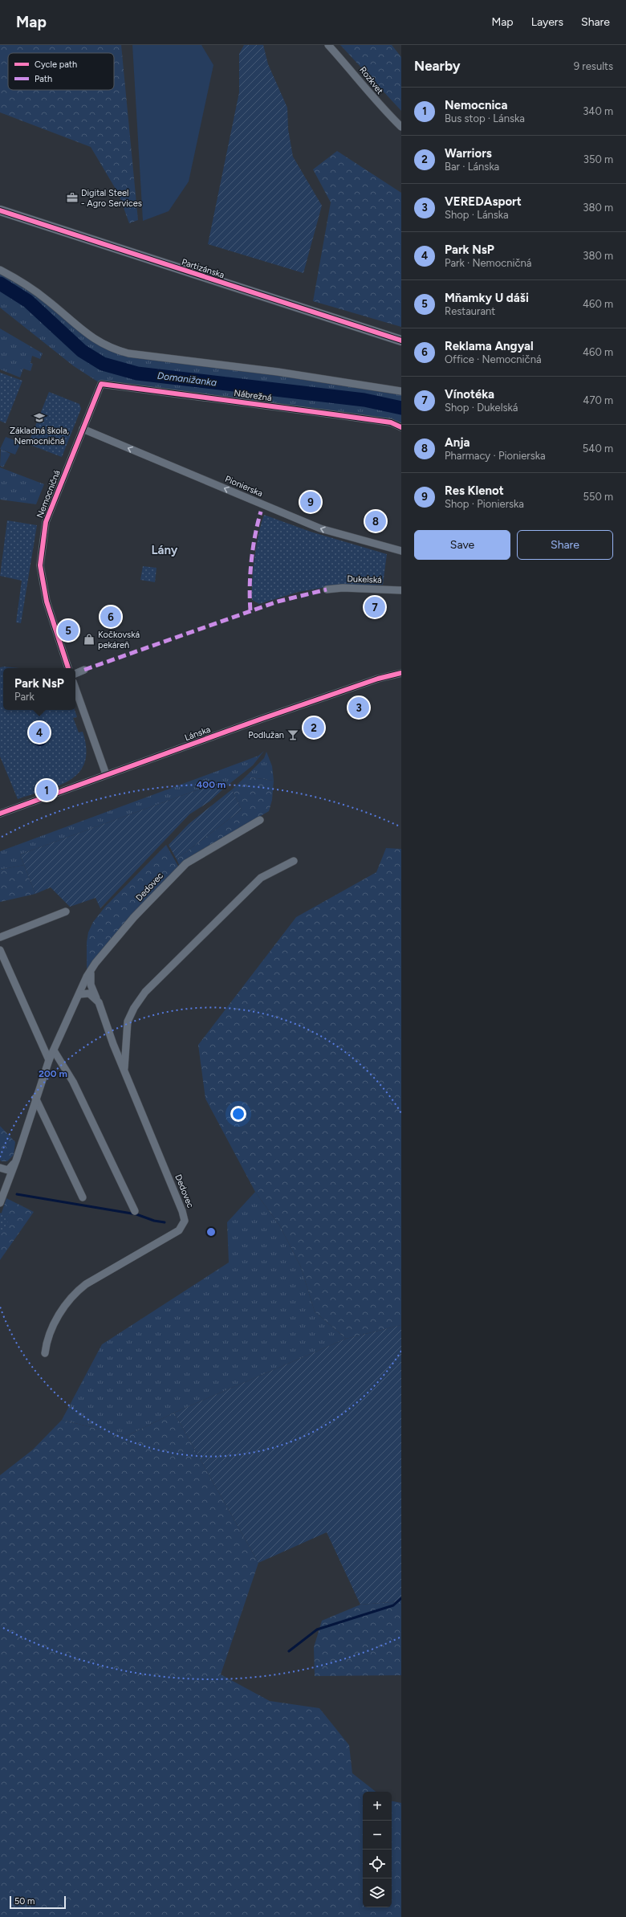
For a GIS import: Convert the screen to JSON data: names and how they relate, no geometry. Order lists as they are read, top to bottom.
{
  "streets": {
    "main road": ["Partizánska"],
    "street": [
      "Rozkvet",
      "Nábrežná",
      "Pionierska",
      "Nemocničná",
      "Dukelská",
      "Lánska",
      "Dedovec"
    ]
  },
  "crossings": [
    ["Nábrežná", "Nemocničná"],
    ["Pionierska", "Nemocničná"]
  ],
  "one_way": ["Pionierska"],
  "districts": ["Lány"],
  "water": ["Domanižanka"],
  "places": {
    "office": ["Digital Steel - Agro Services"],
    "school or university": ["Základná škola, Nemocničná"],
    "shop": ["Kočkovská pekáreň"],
    "bar": ["Podlužan"]
  },
  "legend": ["Cycle path", "Path"],
  "scale_bar": "50 m",
  "page": {
    "header": "Map",
    "nav": ["Map", "Layers", "Share"],
    "heading": ["Nearby", "9 results"],
    "list": [
      {
        "mark": "1",
        "name": "Nemocnica",
        "note": "Bus stop · Lánska",
        "value": "340 m"
      },
      {
        "mark": "2",
        "name": "Warriors",
        "note": "Bar · Lánska",
        "value": "350 m"
      },
      {
        "mark": "3",
        "name": "VEREDAsport",
        "note": "Shop · Lánska",
        "value": "380 m"
      },
      {
        "mark": "4",
        "name": "Park NsP",
        "note": "Park · Nemocničná",
        "value": "380 m"
      },
      {
        "mark": "5",
        "name": "Mňamky U dáši",
        "note": "Restaurant",
        "value": "460 m"
      },
      {
        "mark": "6",
        "name": "Reklama Angyal",
        "note": "Office · Nemocničná",
        "value": "460 m"
      },
      {
        "mark": "7",
        "name": "Vínotéka",
        "note": "Shop · Dukelská",
        "value": "470 m"
      },
      {
        "mark": "8",
        "name": "Anja",
        "note": "Pharmacy · Pionierska",
        "value": "540 m"
      },
      {
        "mark": "9",
        "name": "Res Klenot",
        "note": "Shop · Pionierska",
        "value": "550 m"
      }
    ],
    "pins": [
      "9",
      "8",
      "7",
      "6",
      "5",
      "3",
      "2",
      "4",
      "1"
    ],
    "buttons": ["Save", "Share"],
    "popup": ["Park NsP", "Park"],
    "map_buttons": ["+", "−"],
    "scale": "50 m"
  },
  "rings": ["400 m", "200 m"]
}
